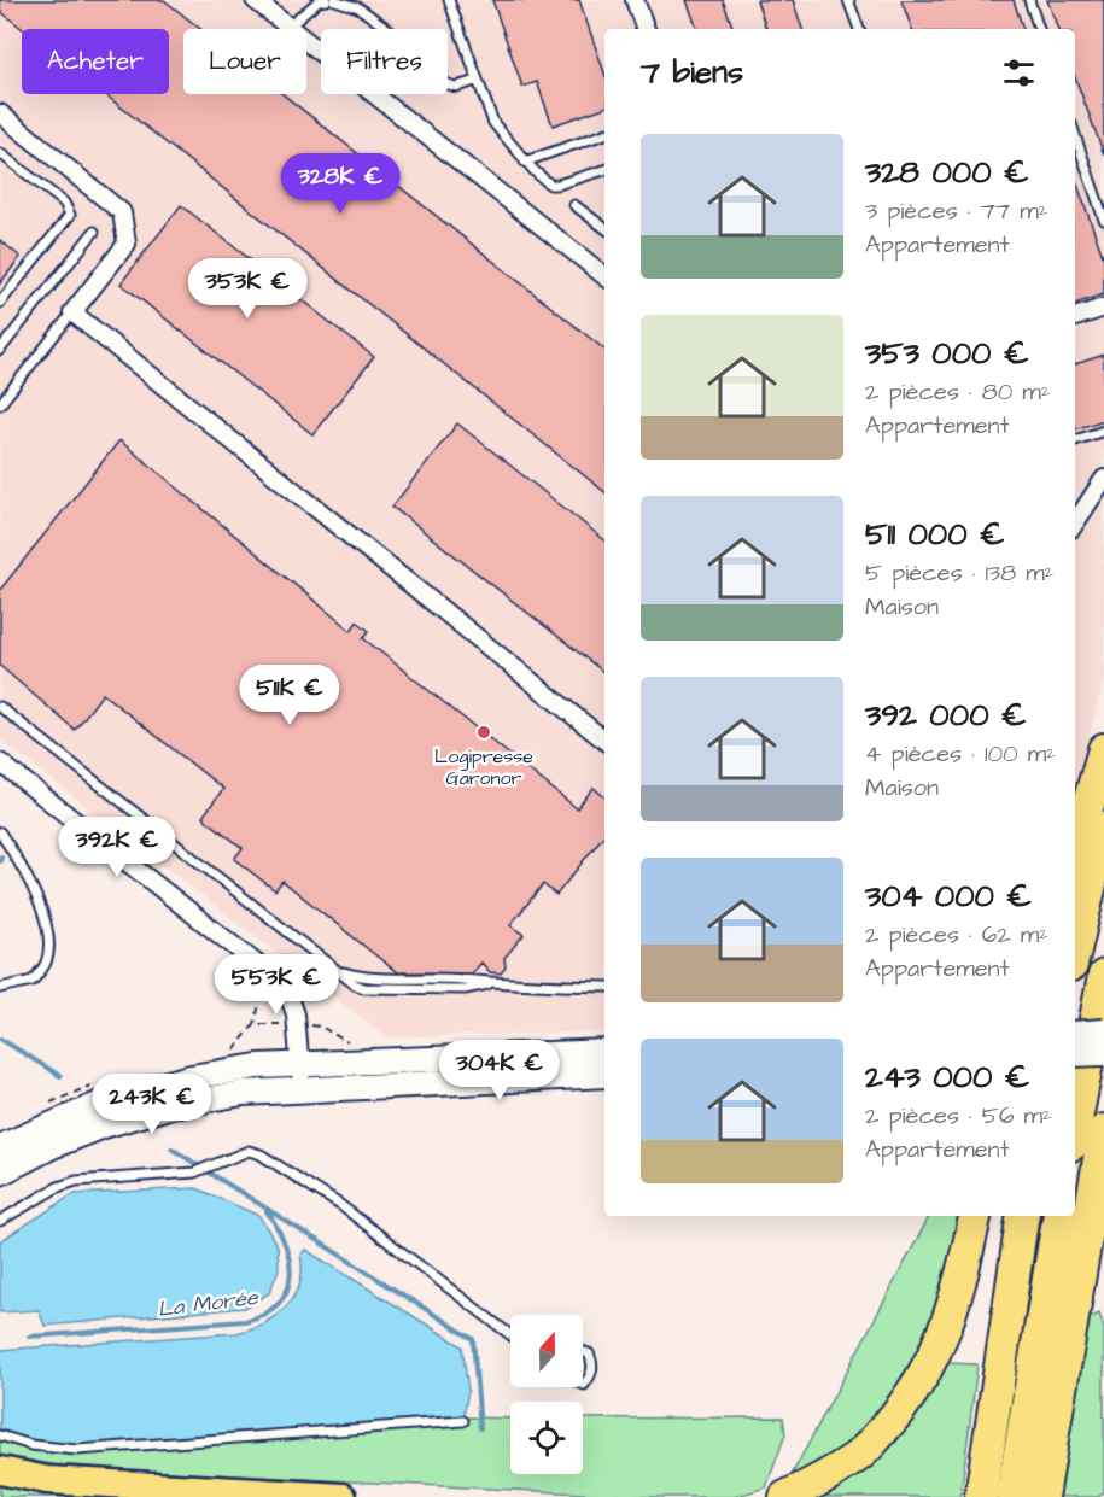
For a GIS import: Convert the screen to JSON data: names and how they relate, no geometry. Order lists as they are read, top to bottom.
{
  "water": ["La Morée"],
  "places": ["Logipresse Garonor"],
  "north": "top",
  "page": {
    "chip": ["Acheter", "Louer", "Filtres"],
    "heading": "7 biens",
    "list": [
      {
        "name": "328 000 €",
        "note": "3 pièces · 77 m² · Appartement"
      },
      {
        "name": "353 000 €",
        "note": "2 pièces · 80 m² · Appartement"
      },
      {
        "name": "511 000 €",
        "note": "5 pièces · 138 m² · Maison"
      },
      {
        "name": "392 000 €",
        "note": "4 pièces · 100 m² · Maison"
      },
      {
        "name": "304 000 €",
        "note": "2 pièces · 62 m² · Appartement"
      },
      {
        "name": "243 000 €",
        "note": "2 pièces · 56 m² · Appartement"
      }
    ],
    "price": [
      "328K €",
      "353K €",
      "511K €",
      "392K €",
      "553K €",
      "304K €",
      "243K €"
    ]
  }
}
